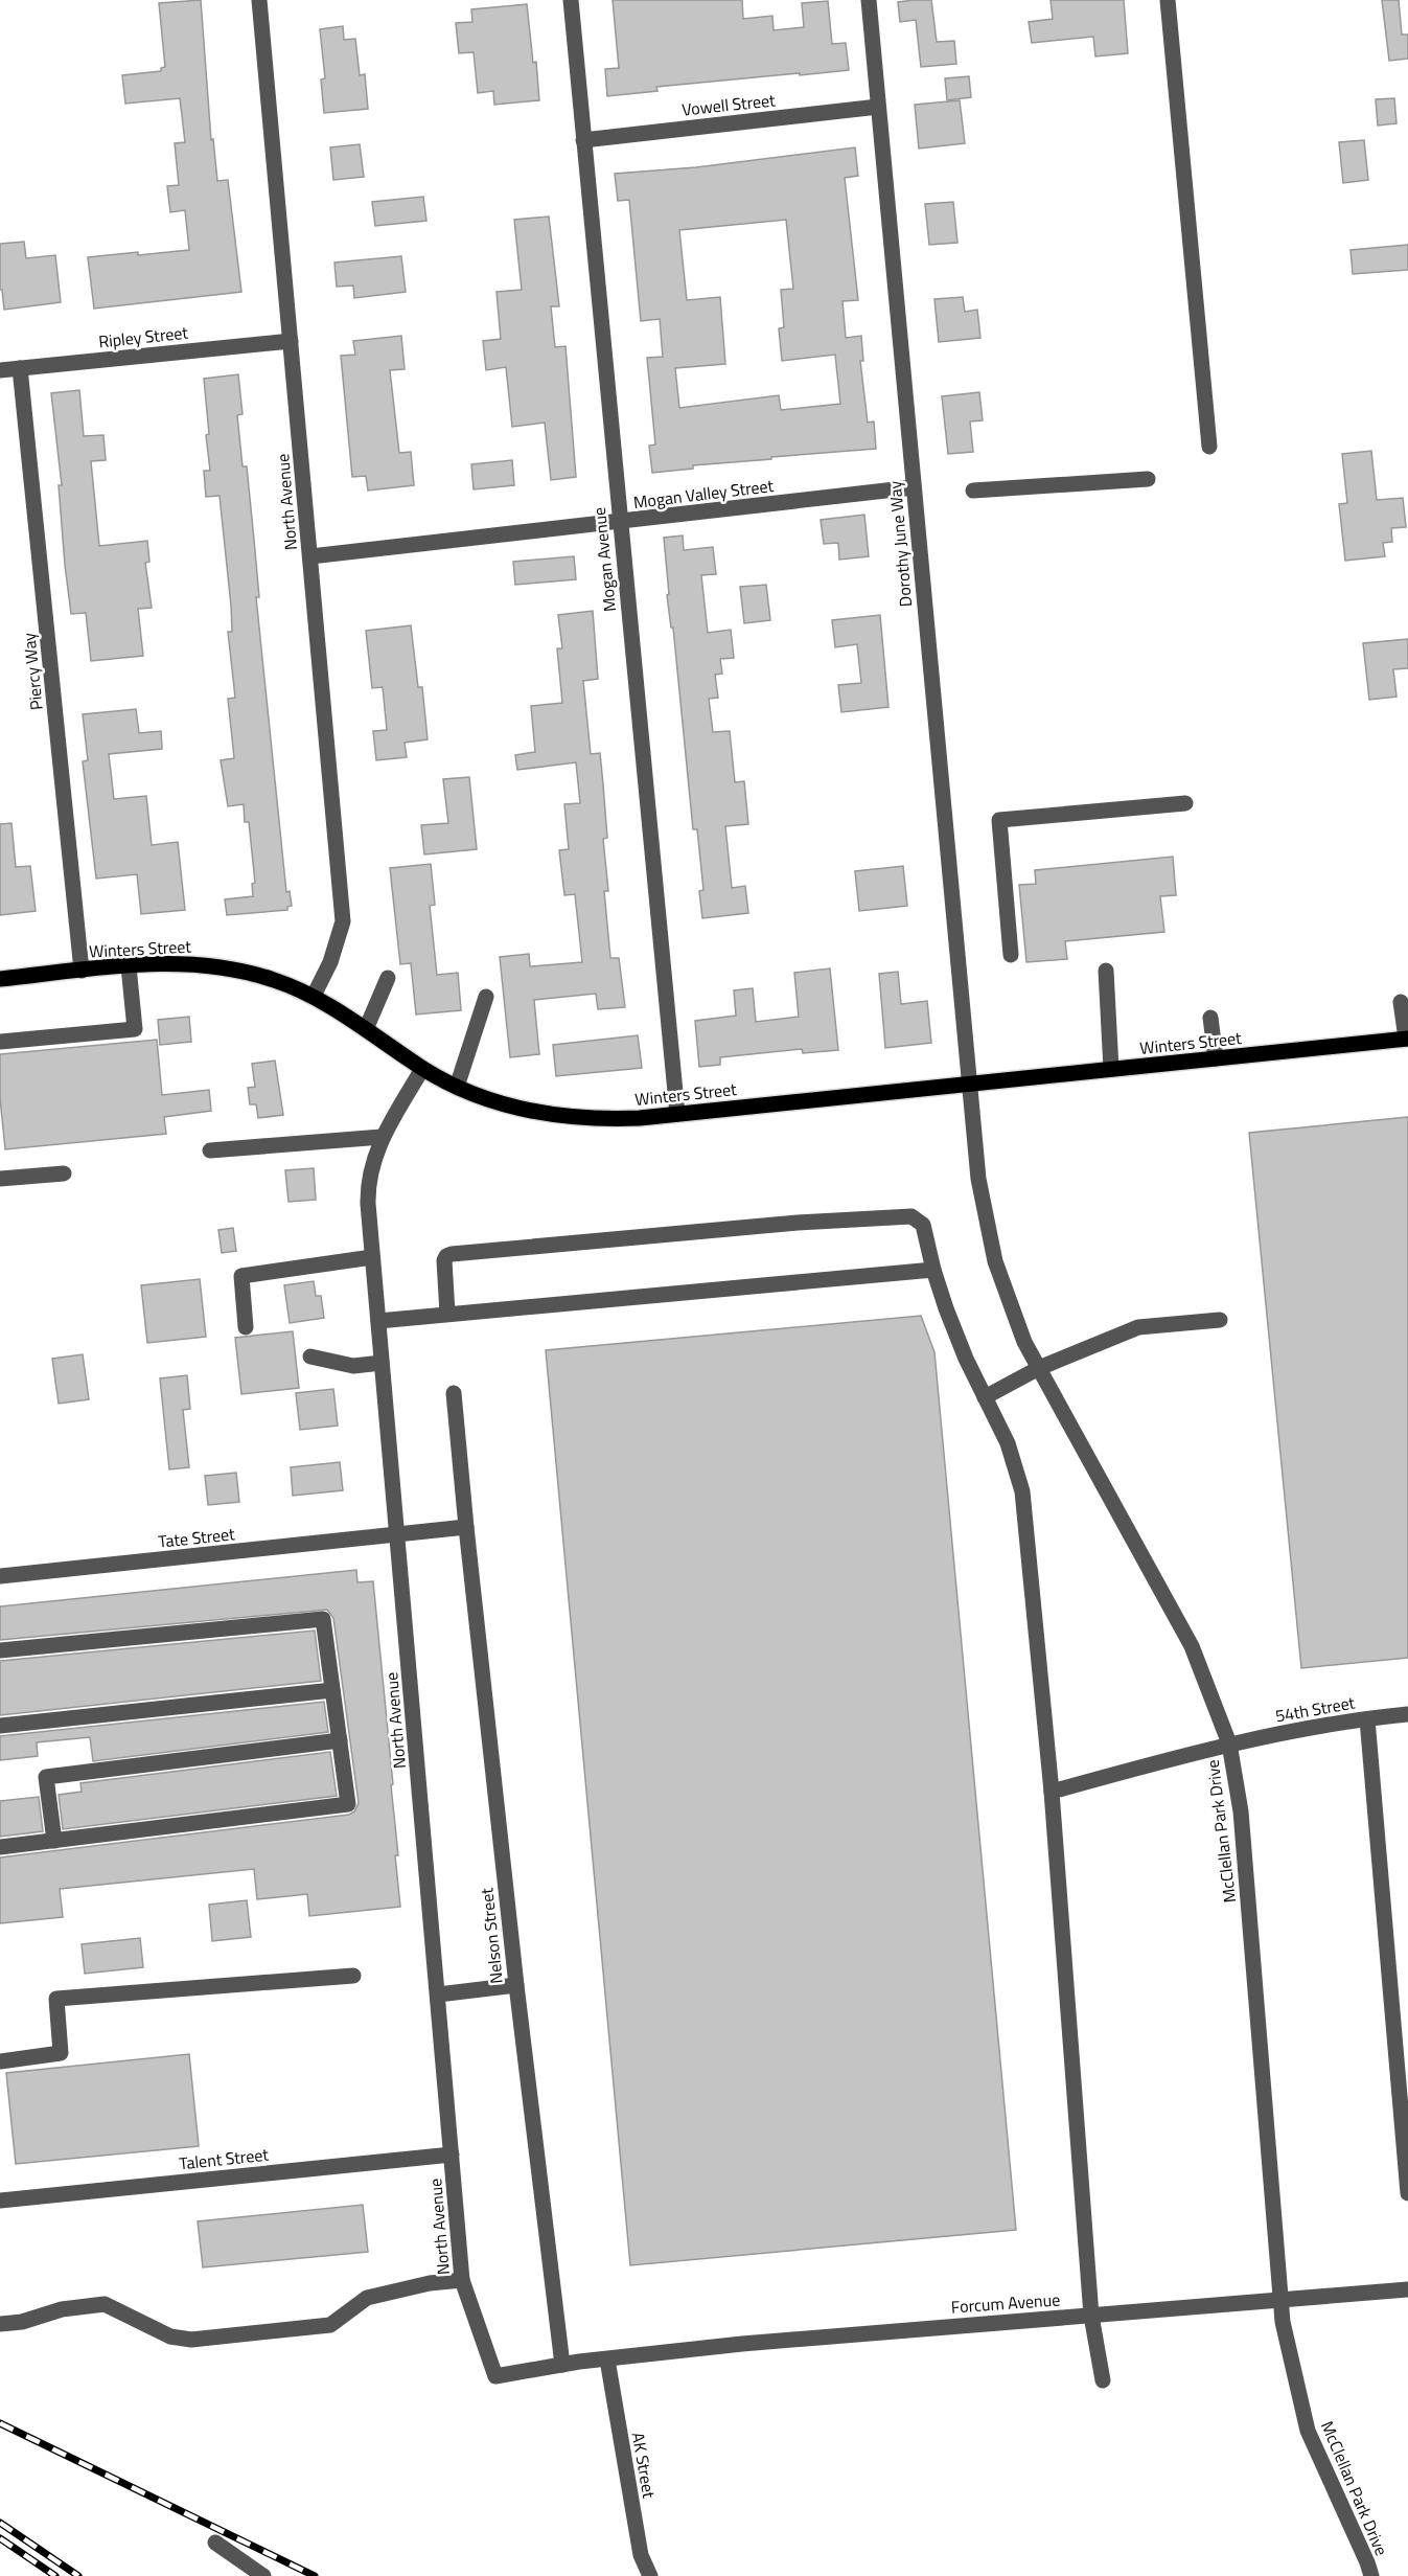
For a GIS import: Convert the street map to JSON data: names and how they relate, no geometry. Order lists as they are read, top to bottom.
{
  "streets": {
    "main road": ["Winters Street"],
    "street": [
      "Vowell Street",
      "Ripley Street",
      "Mogan Valley Street",
      "North Avenue",
      "Dorothy June Way",
      "Mogan Avenue",
      "Piercy Way",
      "Tate Street",
      "54th Street",
      "McClellan Park Drive",
      "Nelson Street",
      "Talent Street",
      "Forcum Avenue",
      "AK Street"
    ]
  },
  "crossings": [
    ["Vowell Street", "Dorothy June Way"],
    ["Vowell Street", "Mogan Avenue"],
    ["Ripley Street", "North Avenue"],
    ["Ripley Street", "Piercy Way"],
    ["Mogan Valley Street", "North Avenue"],
    ["Mogan Valley Street", "Dorothy June Way"],
    ["Mogan Valley Street", "Mogan Avenue"],
    ["North Avenue", "Winters Street"],
    ["North Avenue", "Tate Street"],
    ["North Avenue", "Nelson Street"],
    ["North Avenue", "Talent Street"],
    ["Dorothy June Way", "Winters Street"],
    ["Dorothy June Way", "McClellan Park Drive"],
    ["Mogan Avenue", "Winters Street"],
    ["Piercy Way", "Winters Street"],
    ["Winters Street", "McClellan Park Drive"],
    ["54th Street", "McClellan Park Drive"],
    ["McClellan Park Drive", "Forcum Avenue"],
    ["Forcum Avenue", "AK Street"]
  ]
}
